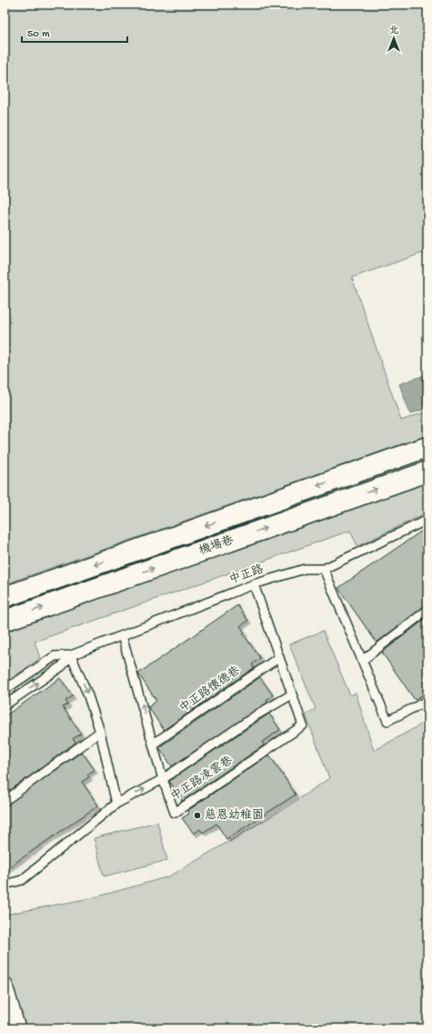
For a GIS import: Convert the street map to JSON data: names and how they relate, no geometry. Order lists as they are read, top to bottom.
{
  "streets": {
    "street": ["機場巷"],
    "lane": ["中正路", "中正路懷德巷", "中正路凌雲巷"]
  },
  "places": ["慈恩幼稚園"],
  "scale_bar": "50 m",
  "north": "top"
}
